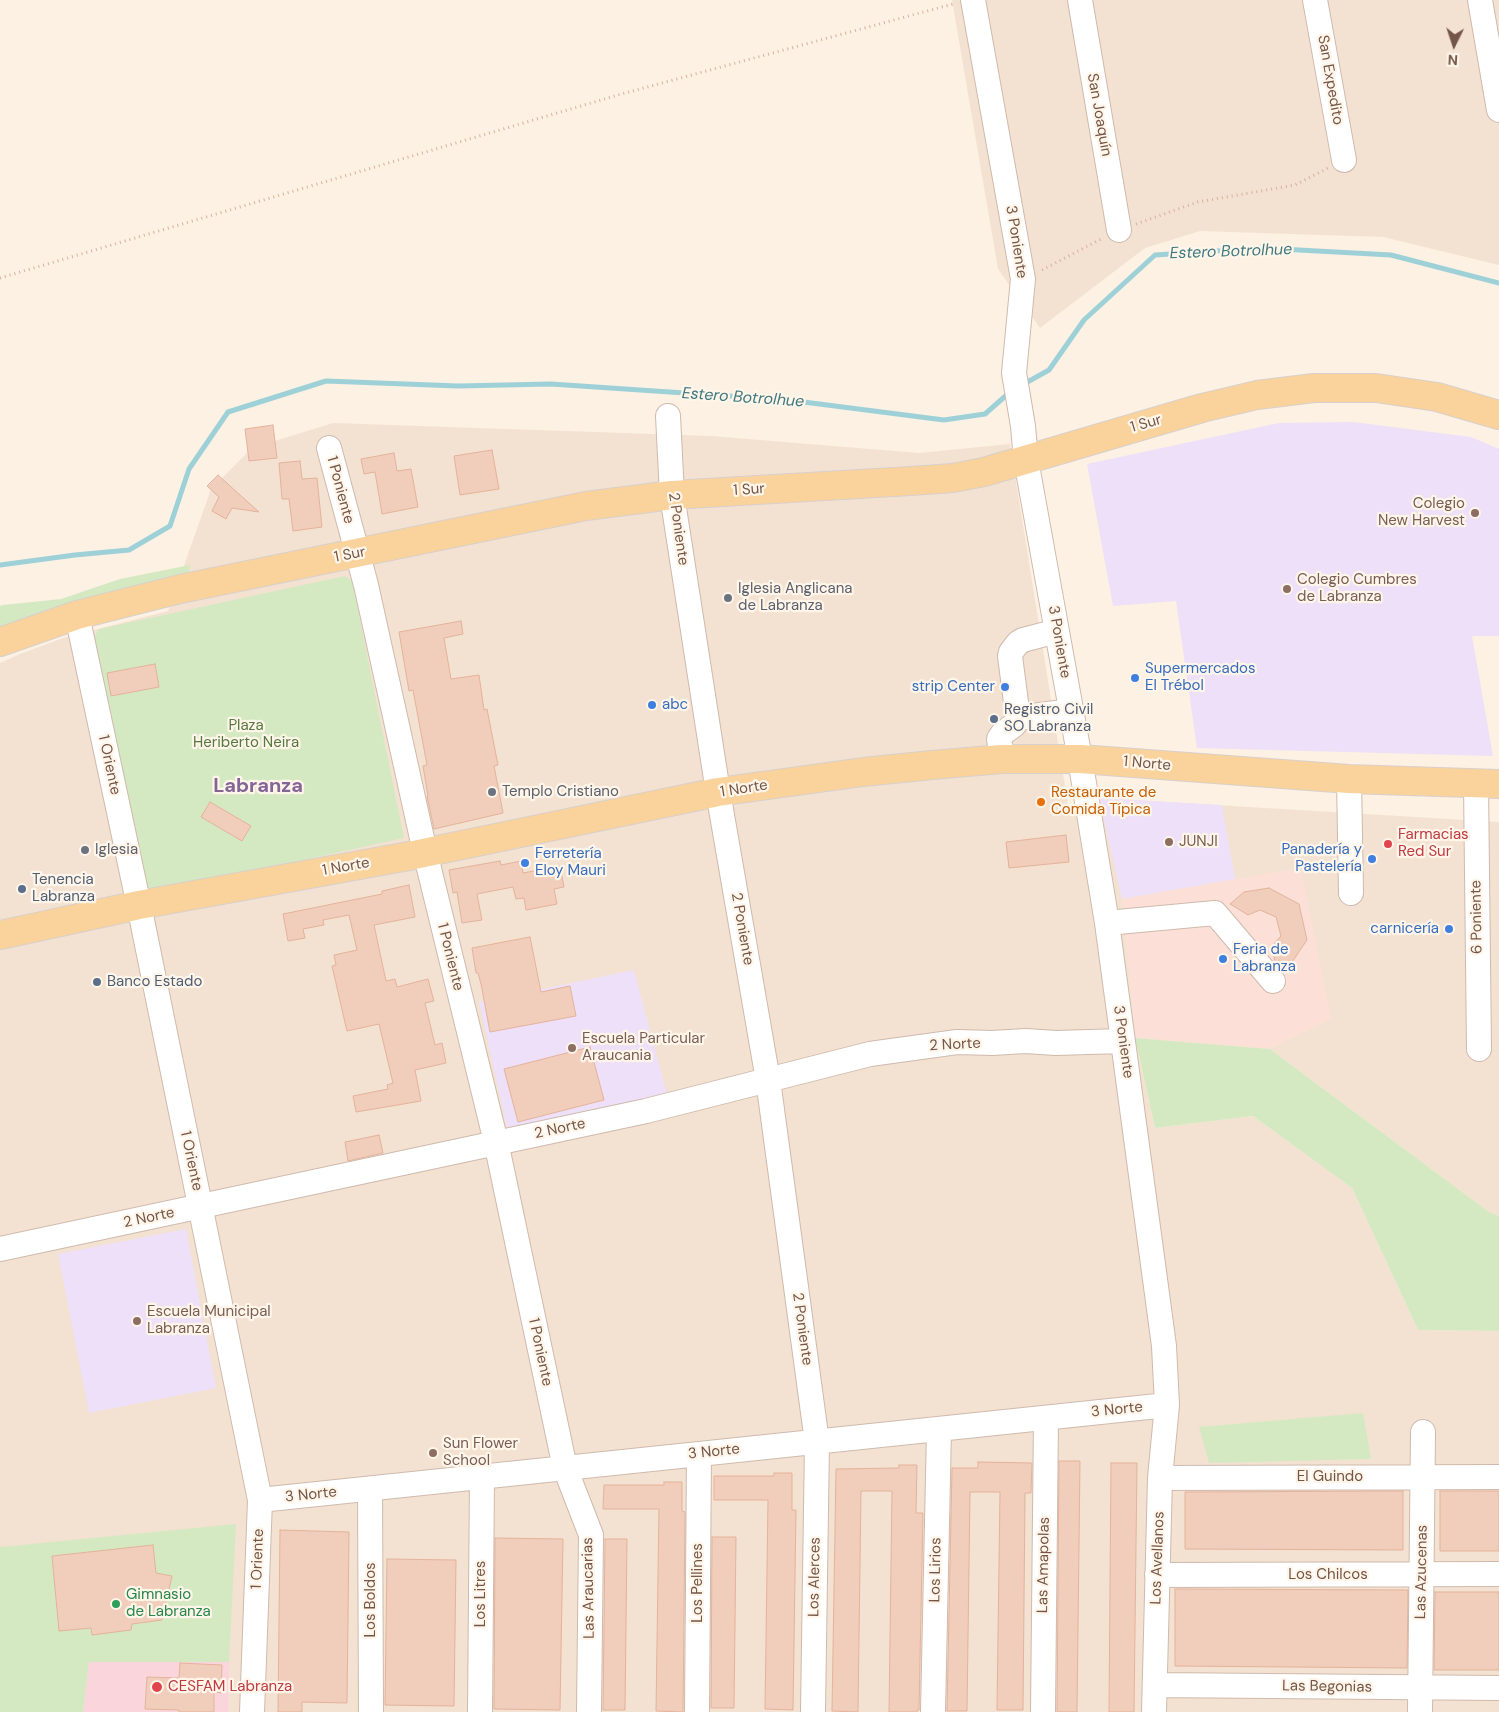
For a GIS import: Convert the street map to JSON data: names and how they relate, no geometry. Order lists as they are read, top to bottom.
{
  "streets": {
    "main road": ["1 Sur", "1 Norte"],
    "street": [
      "San Expedito",
      "San Joaquín",
      "3 Poniente",
      "1 Poniente",
      "2 Poniente",
      "1 Oriente",
      "6 Poniente",
      "2 Norte",
      "3 Norte",
      "El Guindo",
      "Los Avellanos",
      "Las Amapolas",
      "Los Lirios",
      "Las Azucenas",
      "Los Chilcos",
      "Los Alerces",
      "Los Pellines",
      "Las Araucarias",
      "Los Litres",
      "Los Boldos",
      "Las Begonias"
    ]
  },
  "crossings": [
    ["3 Poniente", "1 Sur"],
    ["3 Poniente", "1 Norte"],
    ["3 Poniente", "2 Norte"],
    ["3 Poniente", "3 Norte"],
    ["3 Poniente", "Los Avellanos"],
    ["1 Sur", "1 Poniente"],
    ["1 Sur", "2 Poniente"],
    ["1 Sur", "1 Oriente"],
    ["1 Poniente", "1 Norte"],
    ["1 Poniente", "2 Norte"],
    ["1 Poniente", "3 Norte"],
    ["1 Poniente", "Las Araucarias"],
    ["2 Poniente", "1 Norte"],
    ["2 Poniente", "2 Norte"],
    ["2 Poniente", "3 Norte"],
    ["2 Poniente", "Los Alerces"],
    ["1 Norte", "1 Oriente"],
    ["1 Norte", "6 Poniente"],
    ["1 Oriente", "2 Norte"],
    ["1 Oriente", "3 Norte"],
    ["3 Norte", "Los Avellanos"],
    ["3 Norte", "Las Amapolas"],
    ["3 Norte", "Los Lirios"],
    ["3 Norte", "Los Alerces"],
    ["3 Norte", "Los Pellines"],
    ["3 Norte", "Las Araucarias"],
    ["3 Norte", "Los Litres"],
    ["3 Norte", "Los Boldos"],
    ["El Guindo", "Los Avellanos"],
    ["El Guindo", "Las Azucenas"],
    ["Los Avellanos", "Los Chilcos"],
    ["Los Avellanos", "Las Begonias"],
    ["Las Azucenas", "Los Chilcos"],
    ["Las Azucenas", "Las Begonias"]
  ],
  "districts": ["Labranza"],
  "water": ["Estero Botrolhue"],
  "parks": ["Plaza Heriberto Neira"],
  "places": [
    "Colegio New Harvest",
    "Colegio Cumbres de Labranza",
    "Iglesia Anglicana de Labranza",
    "Supermercados El Trébol",
    "strip Center",
    "abc",
    "Registro Civil SO Labranza",
    "Templo Cristiano",
    "Restaurante de Comida Típica",
    "JUNJI",
    "Farmacias Red Sur",
    "Iglesia",
    "Panadería y Pastelería",
    "Ferretería Eloy Mauri",
    "Tenencia Labranza",
    "carnicería",
    "Feria de Labranza",
    "Banco Estado",
    "Escuela Particular Araucania",
    "Escuela Municipal Labranza",
    "Sun Flower School",
    "Gimnasio de Labranza",
    "CESFAM Labranza"
  ],
  "north": "bottom"
}
